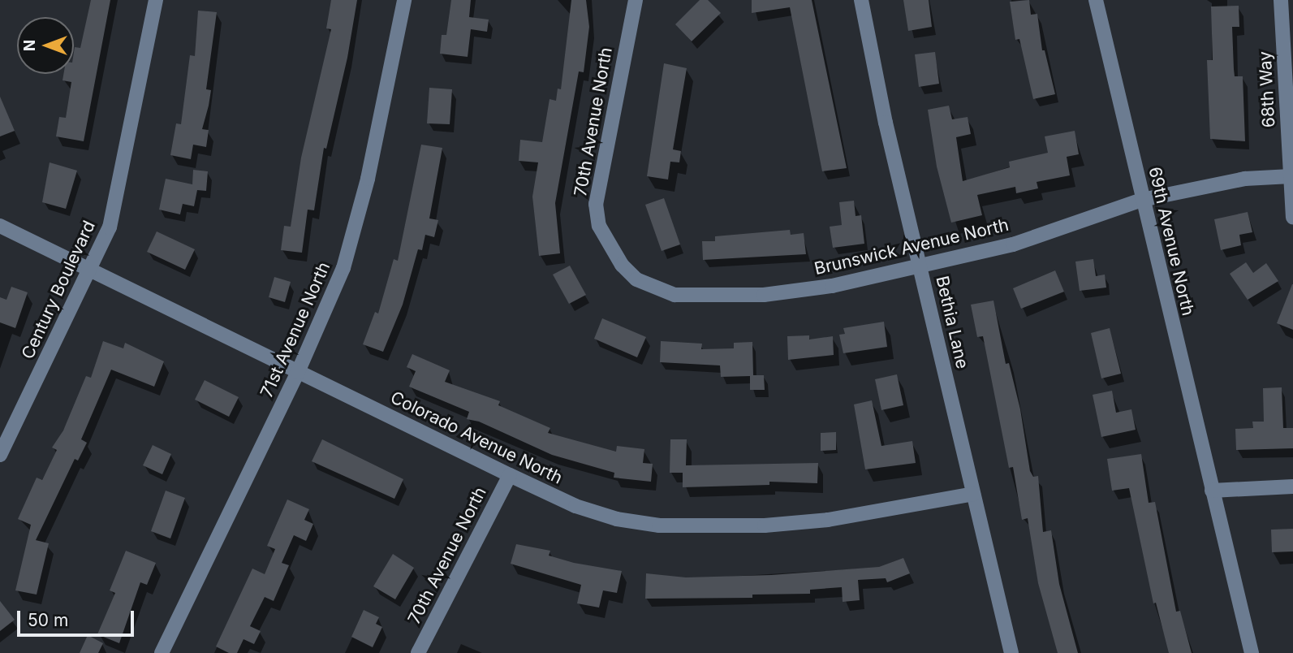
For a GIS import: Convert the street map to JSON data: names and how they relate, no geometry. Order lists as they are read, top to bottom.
{
  "streets": {
    "street": [
      "68th Way",
      "70th Avenue North",
      "69th Avenue North",
      "Brunswick Avenue North",
      "Century Boulevard",
      "Bethia Lane",
      "71st Avenue North",
      "Colorado Avenue North"
    ]
  },
  "crossings": [
    ["68th Way", "Brunswick Avenue North"],
    ["70th Avenue North", "Brunswick Avenue North"],
    ["70th Avenue North", "Colorado Avenue North"],
    ["69th Avenue North", "Brunswick Avenue North"],
    ["Brunswick Avenue North", "Bethia Lane"],
    ["Century Boulevard", "Colorado Avenue North"],
    ["Bethia Lane", "Colorado Avenue North"],
    ["71st Avenue North", "Colorado Avenue North"]
  ],
  "scale_bar": "50 m",
  "north": "left"
}
